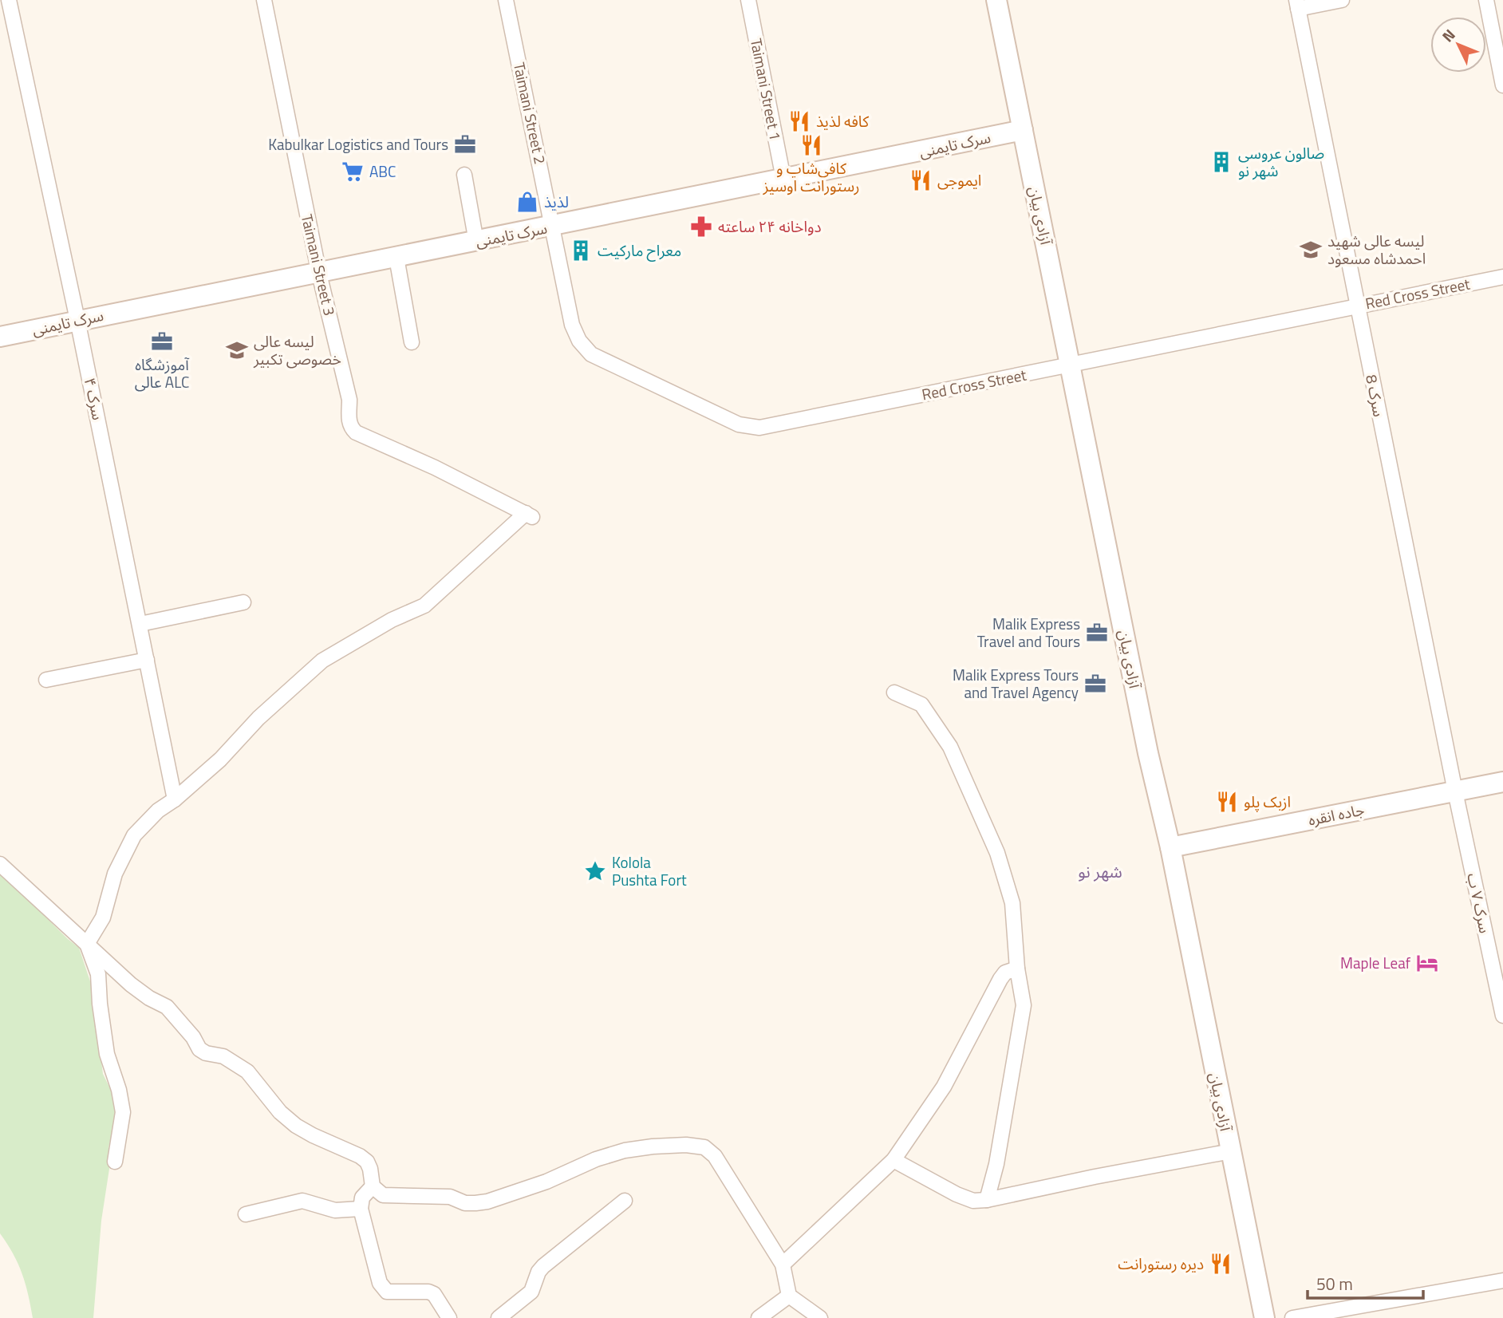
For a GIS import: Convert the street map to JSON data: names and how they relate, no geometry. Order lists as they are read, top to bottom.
{
  "streets": {
    "main road": ["سرک تایمنی", "آزادی بیان", "جاده انقره"],
    "street": [
      "Taimani Street 1",
      "Taimani Street 2",
      "Taimani Street 3",
      "Red Cross Street",
      "سرک 8",
      "سرک ۴",
      "سرک ۷ ب"
    ]
  },
  "crossings": [
    ["Taimani Street 1", "سرک تایمنی"],
    ["Taimani Street 2", "سرک تایمنی"],
    ["Taimani Street 2", "Red Cross Street"],
    ["سرک تایمنی", "آزادی بیان"],
    ["سرک تایمنی", "Taimani Street 3"],
    ["سرک تایمنی", "Red Cross Street"],
    ["سرک تایمنی", "سرک ۴"],
    ["آزادی بیان", "Red Cross Street"],
    ["آزادی بیان", "جاده انقره"],
    ["Taimani Street 3", "سرک ۴"],
    ["Red Cross Street", "سرک 8"],
    ["سرک 8", "جاده انقره"],
    ["سرک 8", "سرک ۷ ب"],
    ["جاده انقره", "سرک ۷ ب"]
  ],
  "districts": ["شهر نو"],
  "places": {
    "restaurant": [
      "کافه لذیذ",
      "کافی‌شاپ و رستورانت اوسیز",
      "ایموجی",
      "ازبک پلو",
      "دیره رستورانت"
    ],
    "office": [
      "Kabulkar Logistics and Tours",
      "آموزشگاه عالی ALC",
      "Malik Express Travel and Tours",
      "Malik Express Tours and Travel Agency"
    ],
    "building": ["صالون عروسی شهر نو", "معراح مارکیت"],
    "supermarket": ["ABC"],
    "shop": ["لذیذ"],
    "pharmacy": ["دواخانه ۲۴ ساعته"],
    "school or university": ["لیسه عالی شهید احمدشاه مسعود", "لیسه عالی خصوصی تکبیر"],
    "place": ["Kolola Pushta Fort"],
    "hotel": ["Maple Leaf"]
  },
  "scale_bar": "50 m",
  "north": "top left"
}
